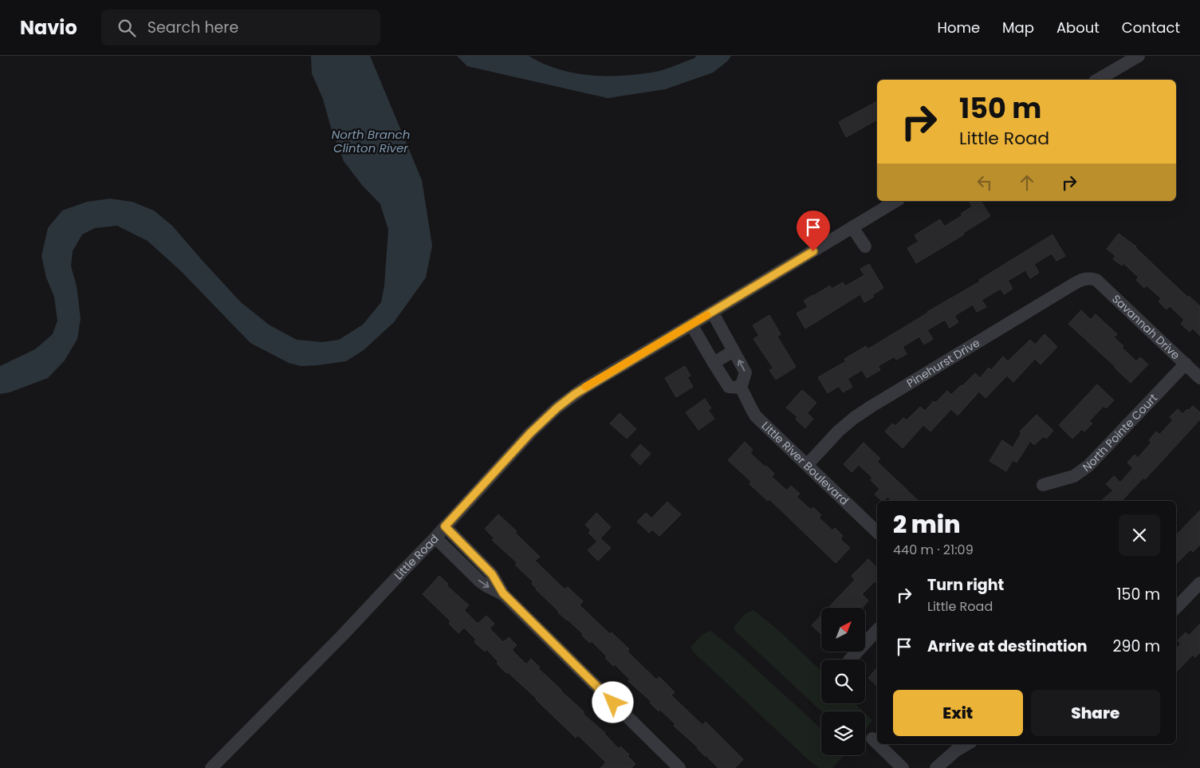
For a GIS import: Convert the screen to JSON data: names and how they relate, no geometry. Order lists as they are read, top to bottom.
{
  "streets": {
    "street": [
      "Savannah Drive",
      "Pinehurst Drive",
      "North Pointe Court",
      "Little River Boulevard",
      "Little Road"
    ]
  },
  "crossings": [
    ["Savannah Drive", "Pinehurst Drive"],
    ["Savannah Drive", "North Pointe Court"],
    ["Pinehurst Drive", "Little River Boulevard"]
  ],
  "water": ["North Branch Clinton River"],
  "north": "top right",
  "page": {
    "header": "Navio",
    "search": "Search here",
    "nav": [
      "Home",
      "Map",
      "About",
      "Contact"
    ],
    "turn": ["150 m", "Little Road"],
    "heading": ["2 min", "440 m · 21:09"],
    "list": [
      {
        "name": "Turn right",
        "note": "Little Road",
        "value": "150 m"
      },
      {
        "name": "Arrive at destination",
        "value": "290 m"
      }
    ],
    "buttons": ["Exit", "Share"]
  }
}
